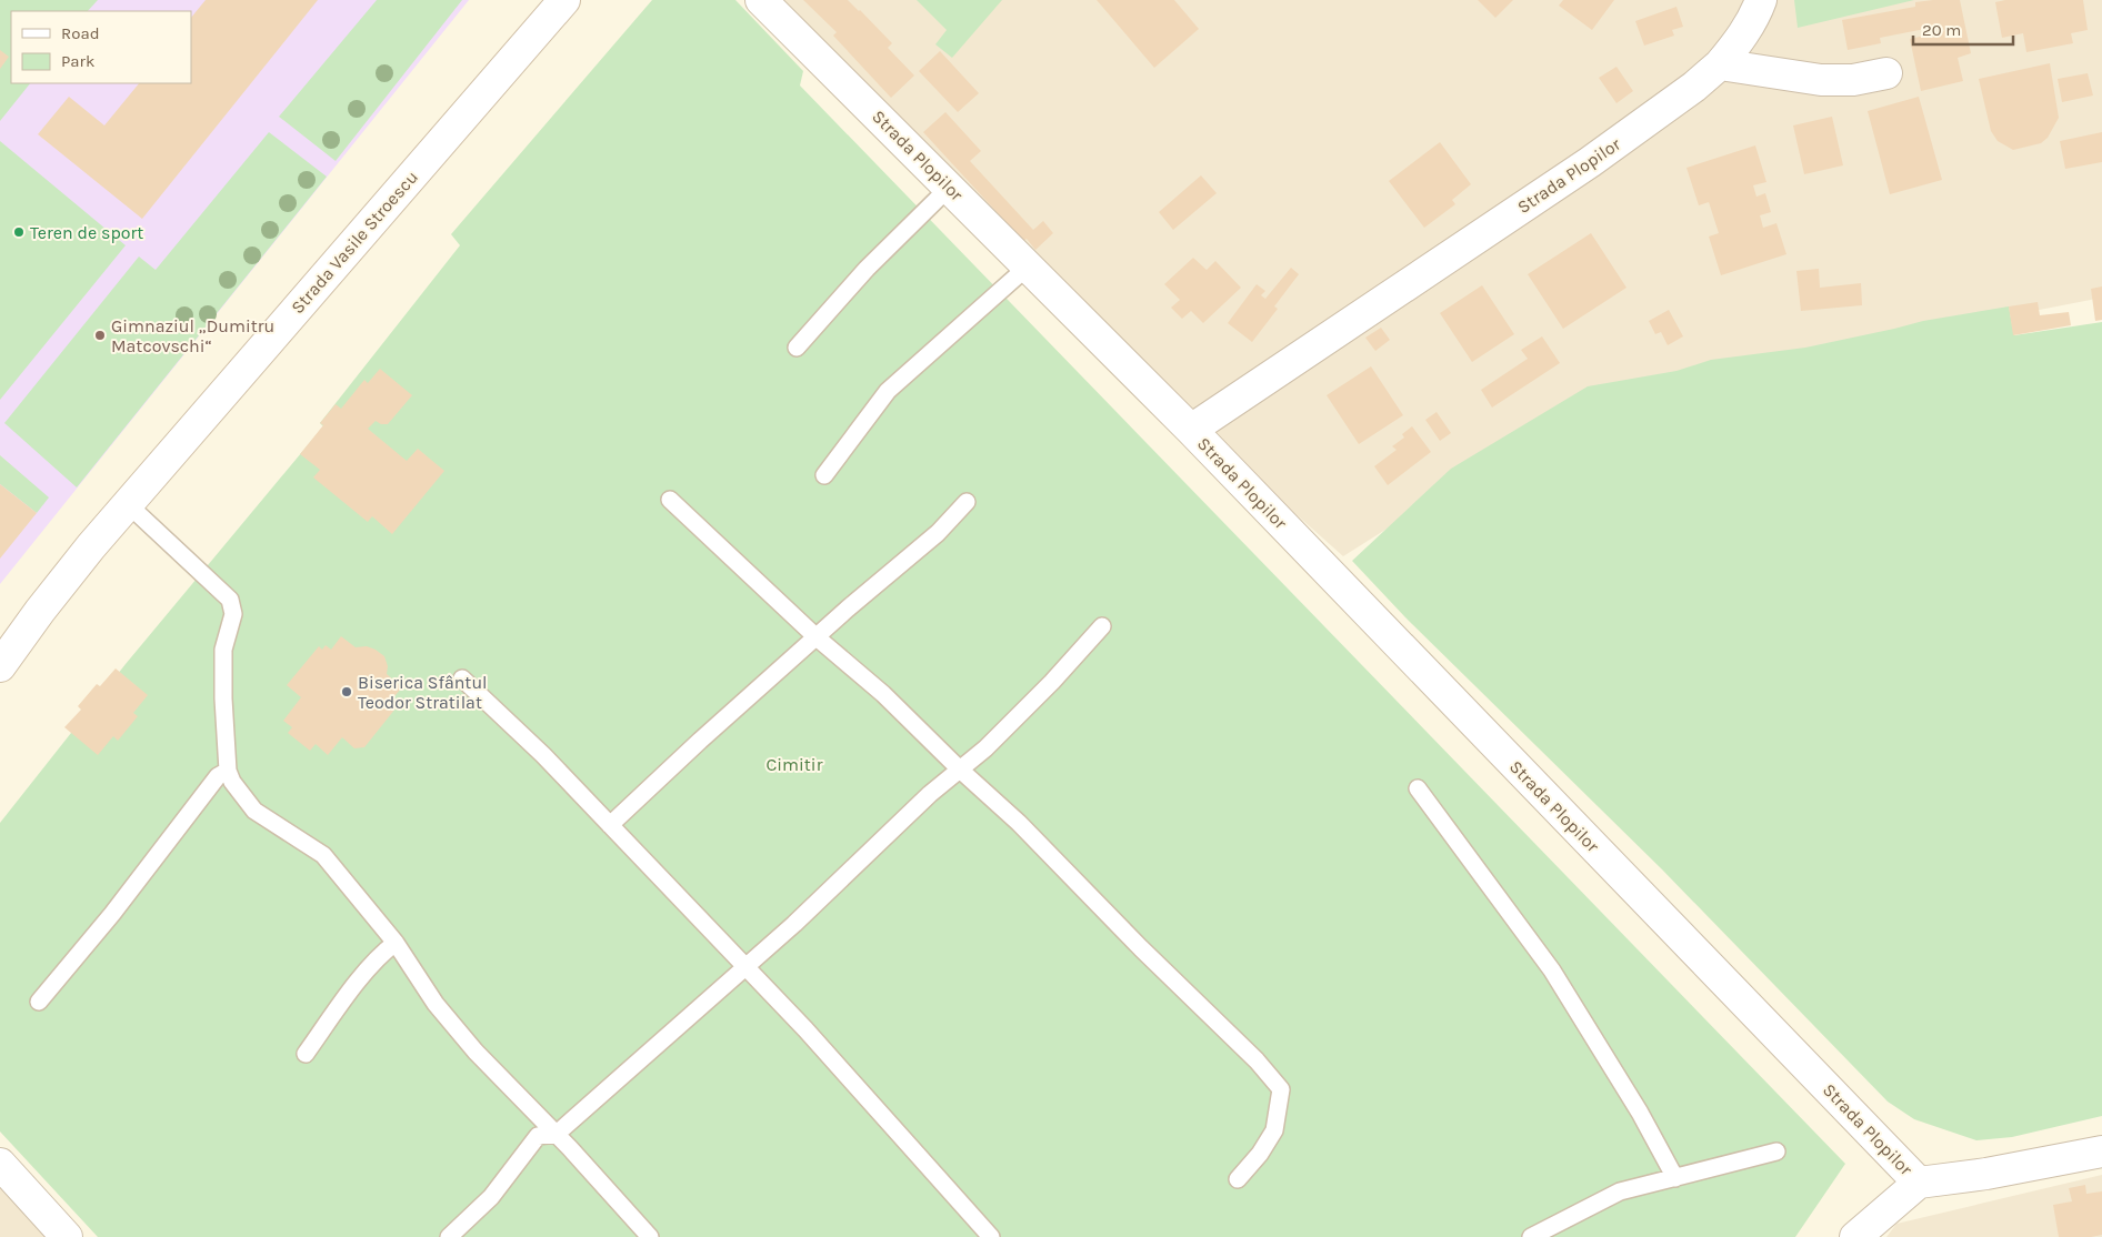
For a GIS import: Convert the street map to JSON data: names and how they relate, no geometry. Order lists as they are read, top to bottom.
{
  "streets": {
    "street": ["Strada Plopilor", "Strada Vasile Stroescu"]
  },
  "parks": ["Cimitir"],
  "places": ["Teren de sport", "Gimnaziul „Dumitru Matcovschi“", "Biserica Sfântul Teodor Stratilat"],
  "legend": ["Road", "Park"],
  "scale_bar": "20 m"
}
